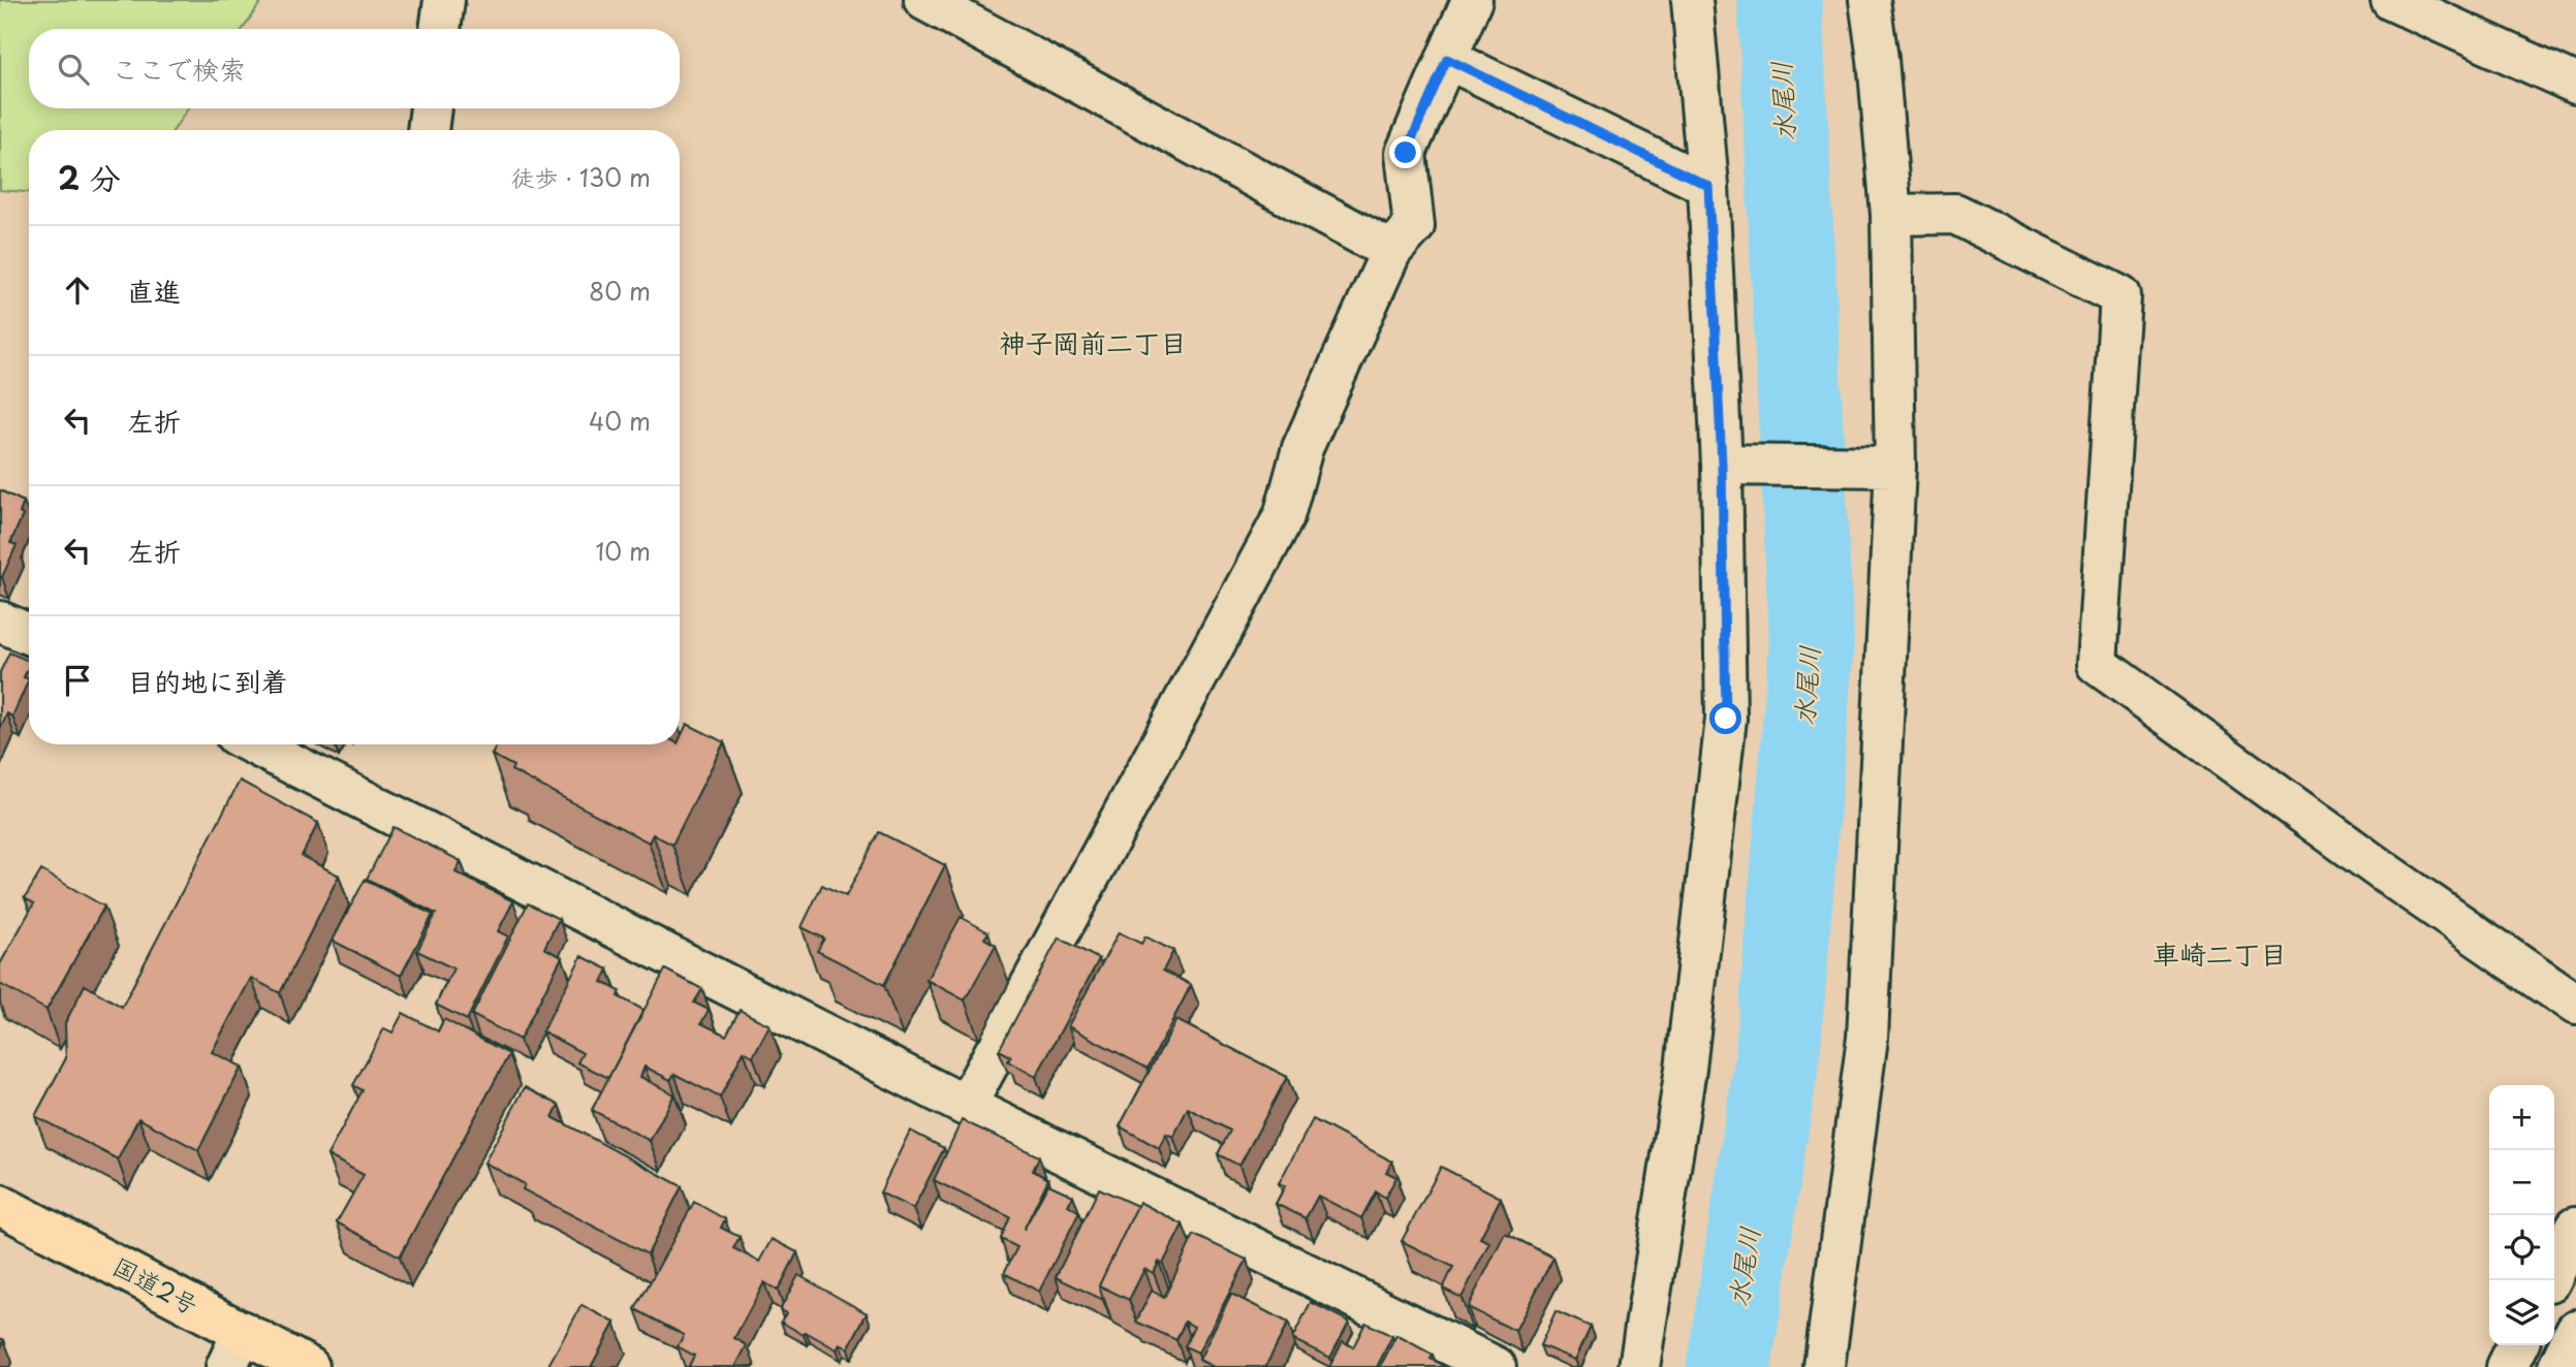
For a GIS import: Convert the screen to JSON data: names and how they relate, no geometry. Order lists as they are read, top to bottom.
{
  "streets": {
    "highway": ["国道2号"]
  },
  "districts": ["神子岡前二丁目", "車崎二丁目"],
  "water": ["水尾川"],
  "page": {
    "search": "ここで検索",
    "heading": ["2 分", "徒歩 · 130 m"],
    "list": [
      ["直進", "80 m"],
      ["左折", "40 m"],
      ["左折", "10 m"],
      "目的地に到着"
    ],
    "map_buttons": ["+", "−"]
  }
}
